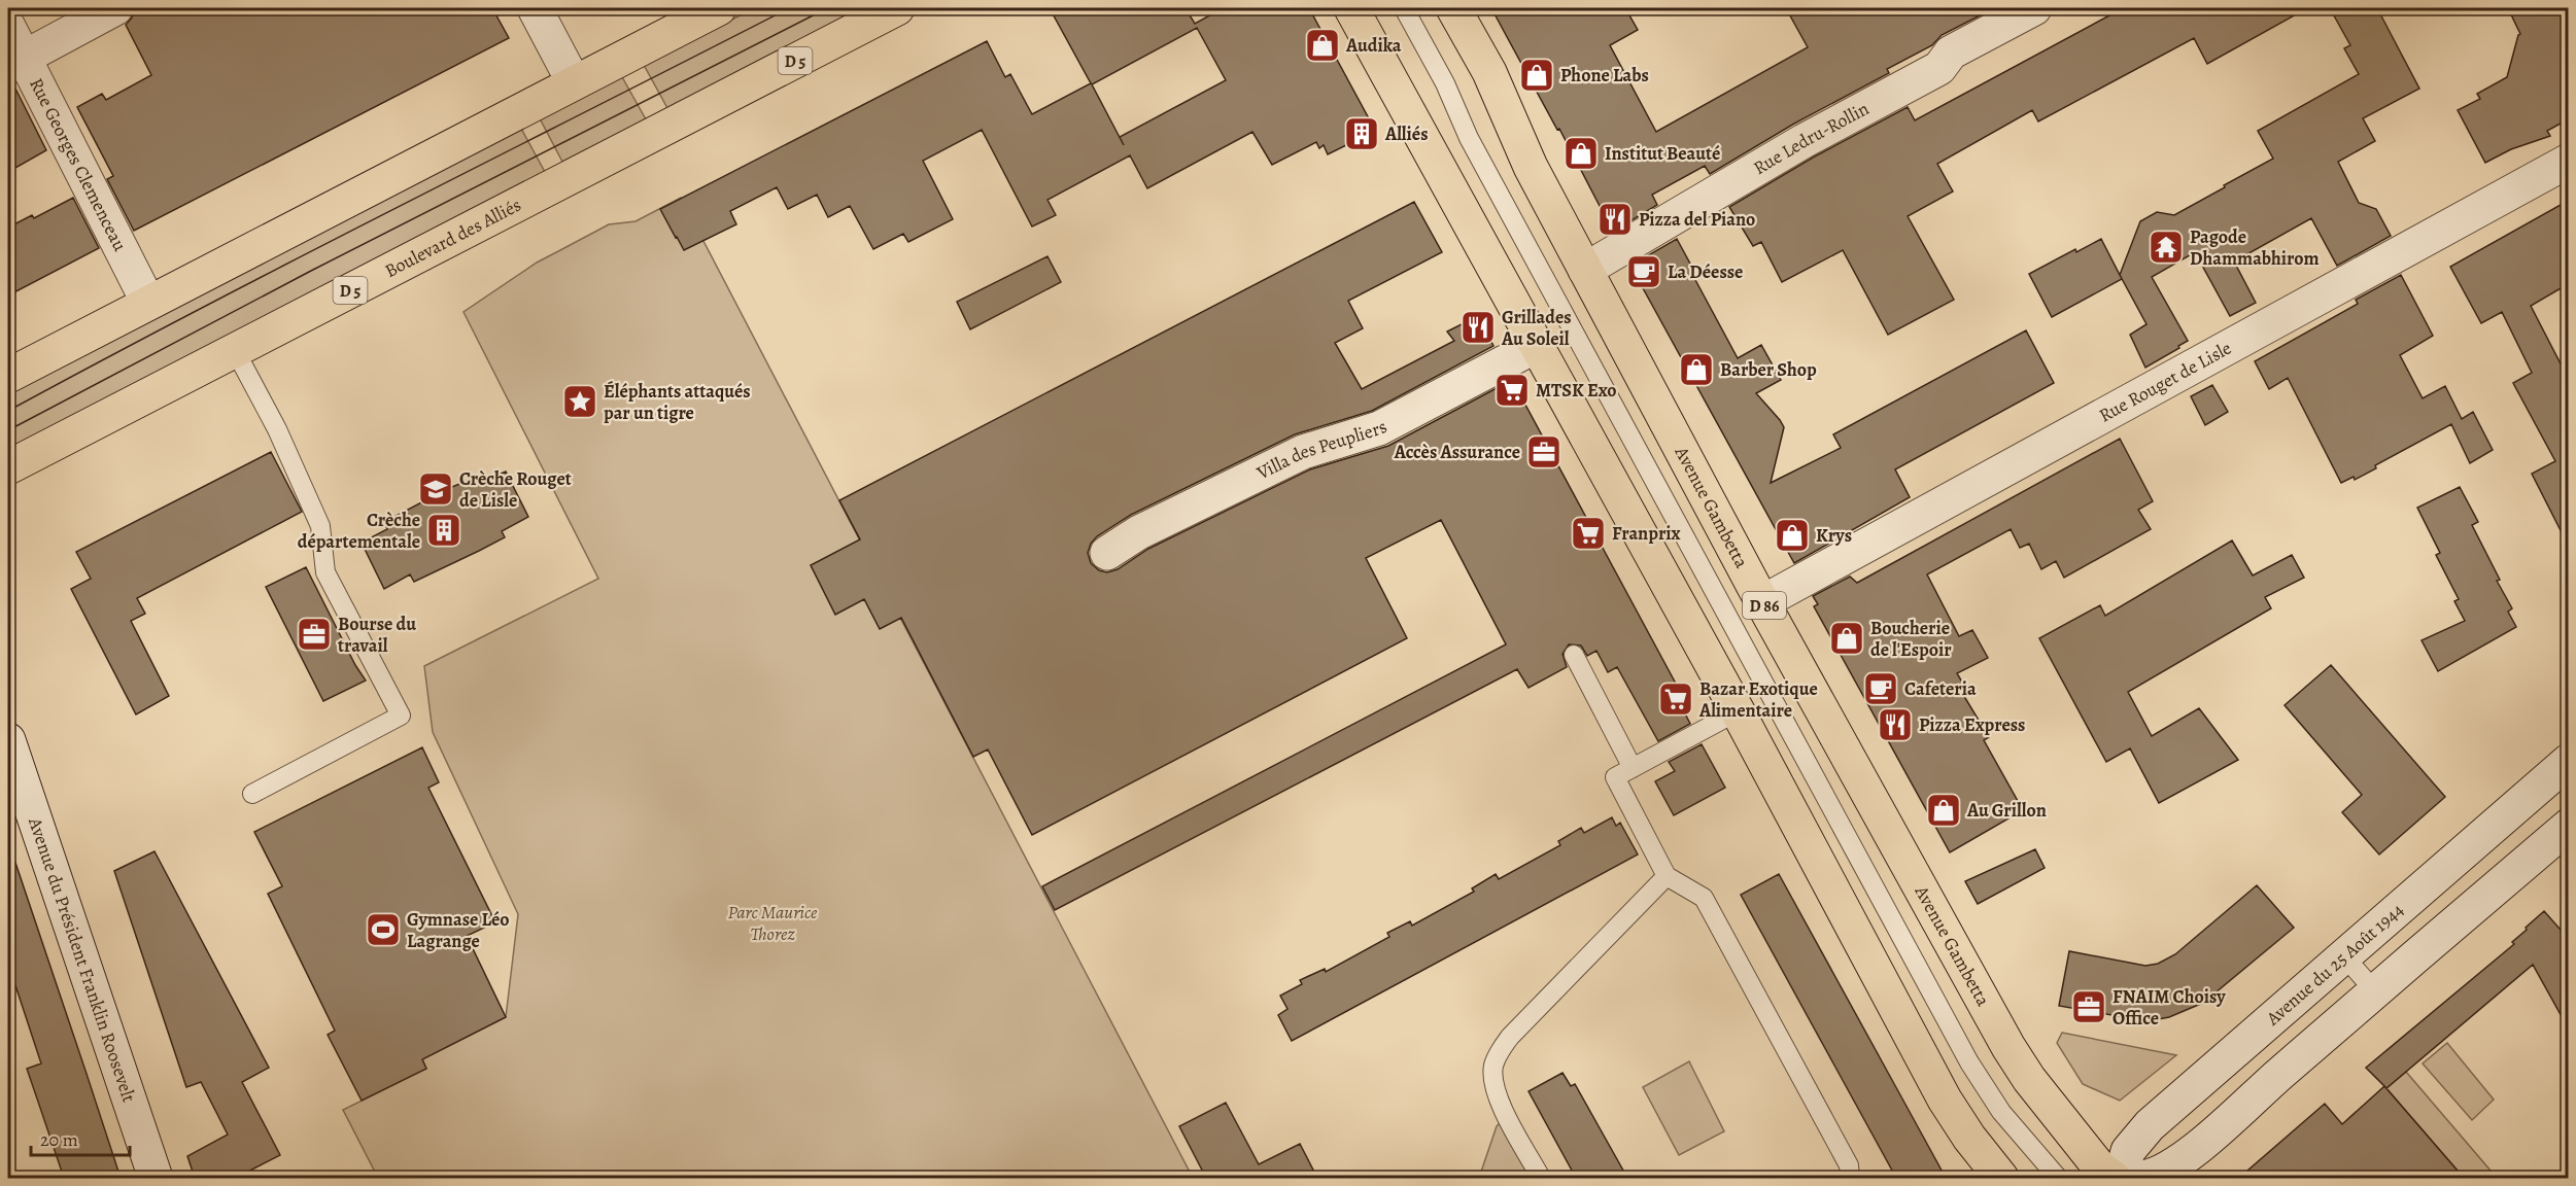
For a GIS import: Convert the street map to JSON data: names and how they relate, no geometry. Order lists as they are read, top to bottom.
{
  "streets": {
    "main road": [
      "D 5",
      "Boulevard des Alliés",
      "Avenue Gambetta",
      "D 86"
    ],
    "street": [
      "Rue Ledru-Rollin",
      "Rue Georges Clemenceau",
      "Rue Rouget de Lisle",
      "Villa des Peupliers",
      "Avenue du Président Franklin Roosevelt",
      "Avenue du 25 Août 1944"
    ]
  },
  "crossings": [
    ["Rue Ledru-Rollin", "Avenue Gambetta"],
    ["Rue Rouget de Lisle", "Avenue Gambetta"]
  ],
  "parks": ["Parc Maurice Thorez"],
  "places": {
    "shop": [
      "Audika",
      "Phone Labs",
      "Institut Beauté",
      "Barber Shop",
      "Krys",
      "Boucherie de l'Espoir",
      "Au Grillon"
    ],
    "building": ["Alliés", "Crèche départementale"],
    "restaurant": ["Pizza del Piano", "Grillades Au Soleil", "Pizza Express"],
    "temple": ["Pagode Dhammabhirom"],
    "cafe": ["La Déesse", "Cafeteria"],
    "supermarket": ["MTSK Exo", "Franprix", "Bazar Exotique Alimentaire"],
    "place": ["Éléphants attaqués par un tigre"],
    "office": ["Accès Assurance", "Bourse du travail", "FNAIM Choisy Office"],
    "school or university": ["Crèche Rouget de Lisle"],
    "sports": ["Gymnase Léo Lagrange"]
  },
  "scale_bar": "20 m"
}
